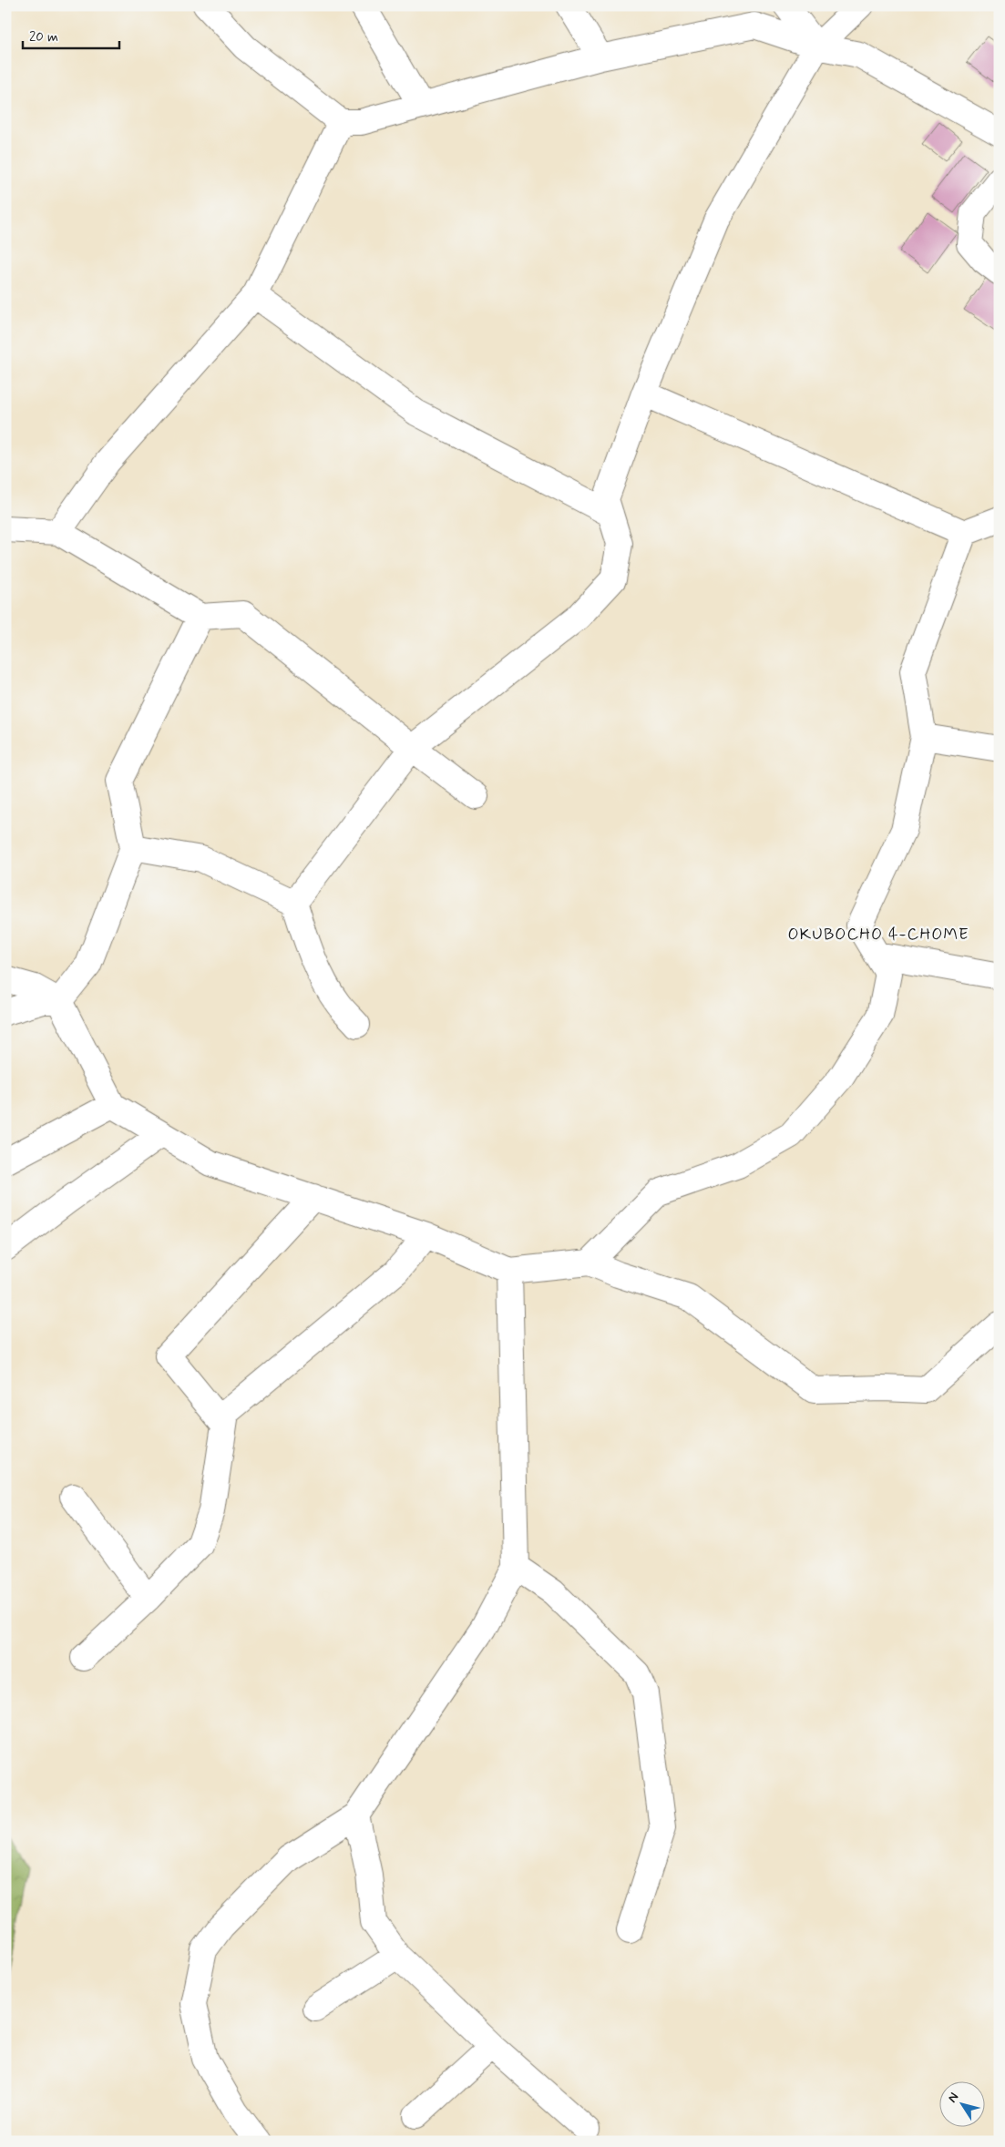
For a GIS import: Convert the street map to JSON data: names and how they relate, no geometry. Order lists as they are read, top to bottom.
{
  "districts": ["OKUBOCHO 4-CHOME"],
  "scale_bar": "20 m",
  "north": "top left"
}
